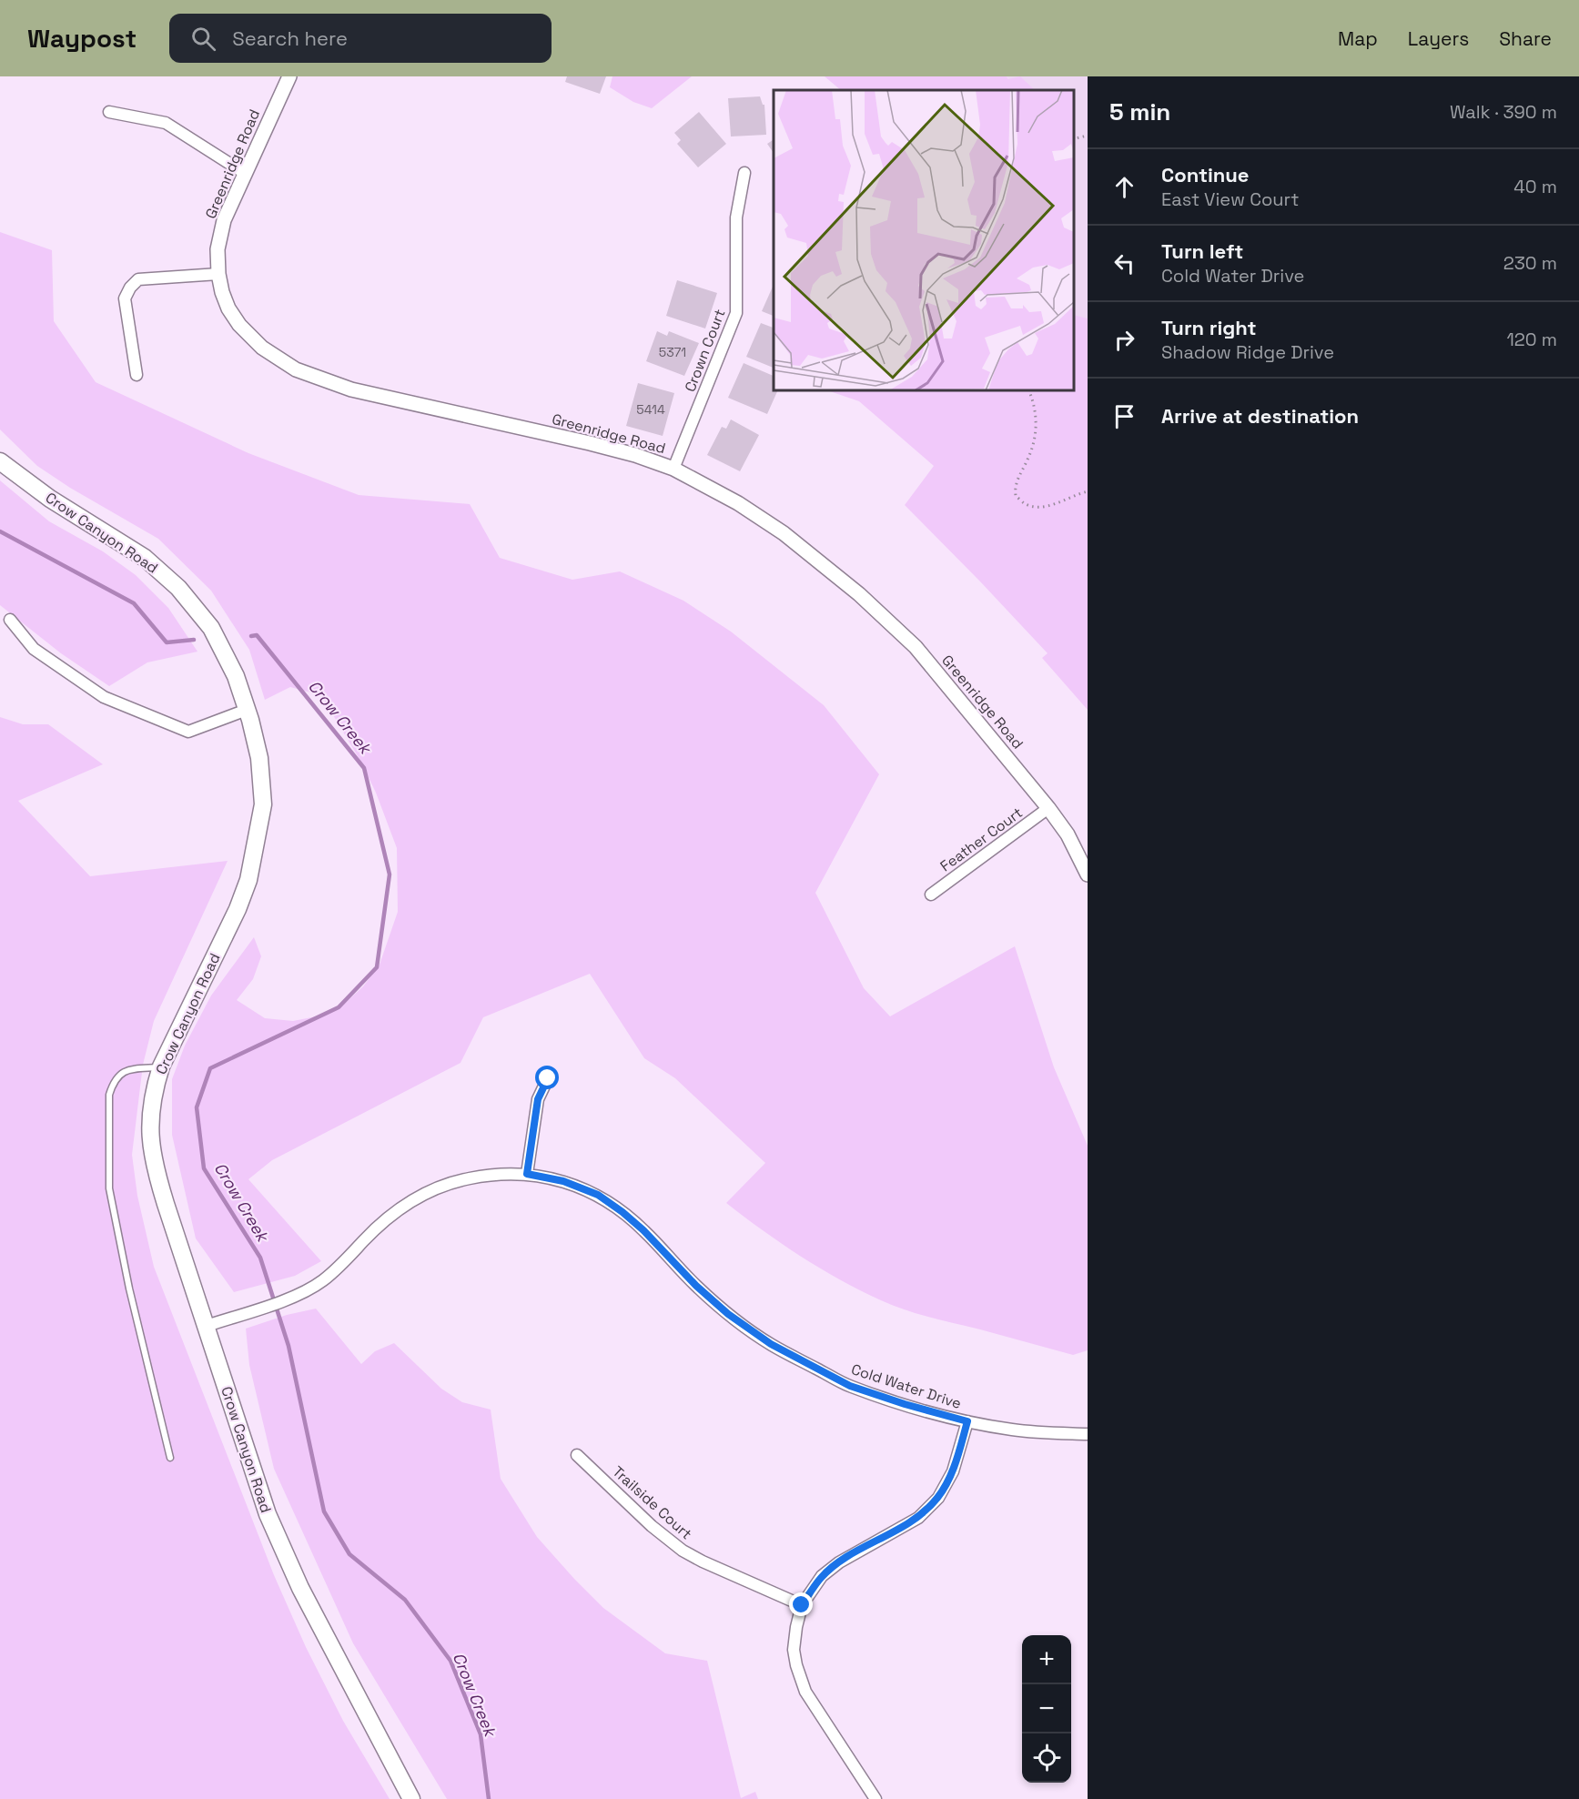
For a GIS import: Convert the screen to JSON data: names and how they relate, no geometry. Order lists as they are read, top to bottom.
{
  "streets": {
    "main road": ["Crow Canyon Road"],
    "street": [
      "Greenridge Road",
      "Crown Court",
      "Feather Court",
      "Cold Water Drive",
      "Trailside Court"
    ]
  },
  "crossings": [
    ["Greenridge Road", "Crown Court"],
    ["Greenridge Road", "Feather Court"],
    ["Crow Canyon Road", "Cold Water Drive"]
  ],
  "water": ["Crow Creek"],
  "house_numbers": ["5371", "5414"],
  "page": {
    "header": "Waypost",
    "search": "Search here",
    "nav": ["Map", "Layers", "Share"],
    "heading": ["5 min", "Walk · 390 m"],
    "list": [
      ["Continue", "East View Court", "40 m"],
      ["Turn left", "Cold Water Drive", "230 m"],
      ["Turn right", "Shadow Ridge Drive", "120 m"],
      "Arrive at destination"
    ],
    "map_buttons": ["+", "−"]
  }
}
